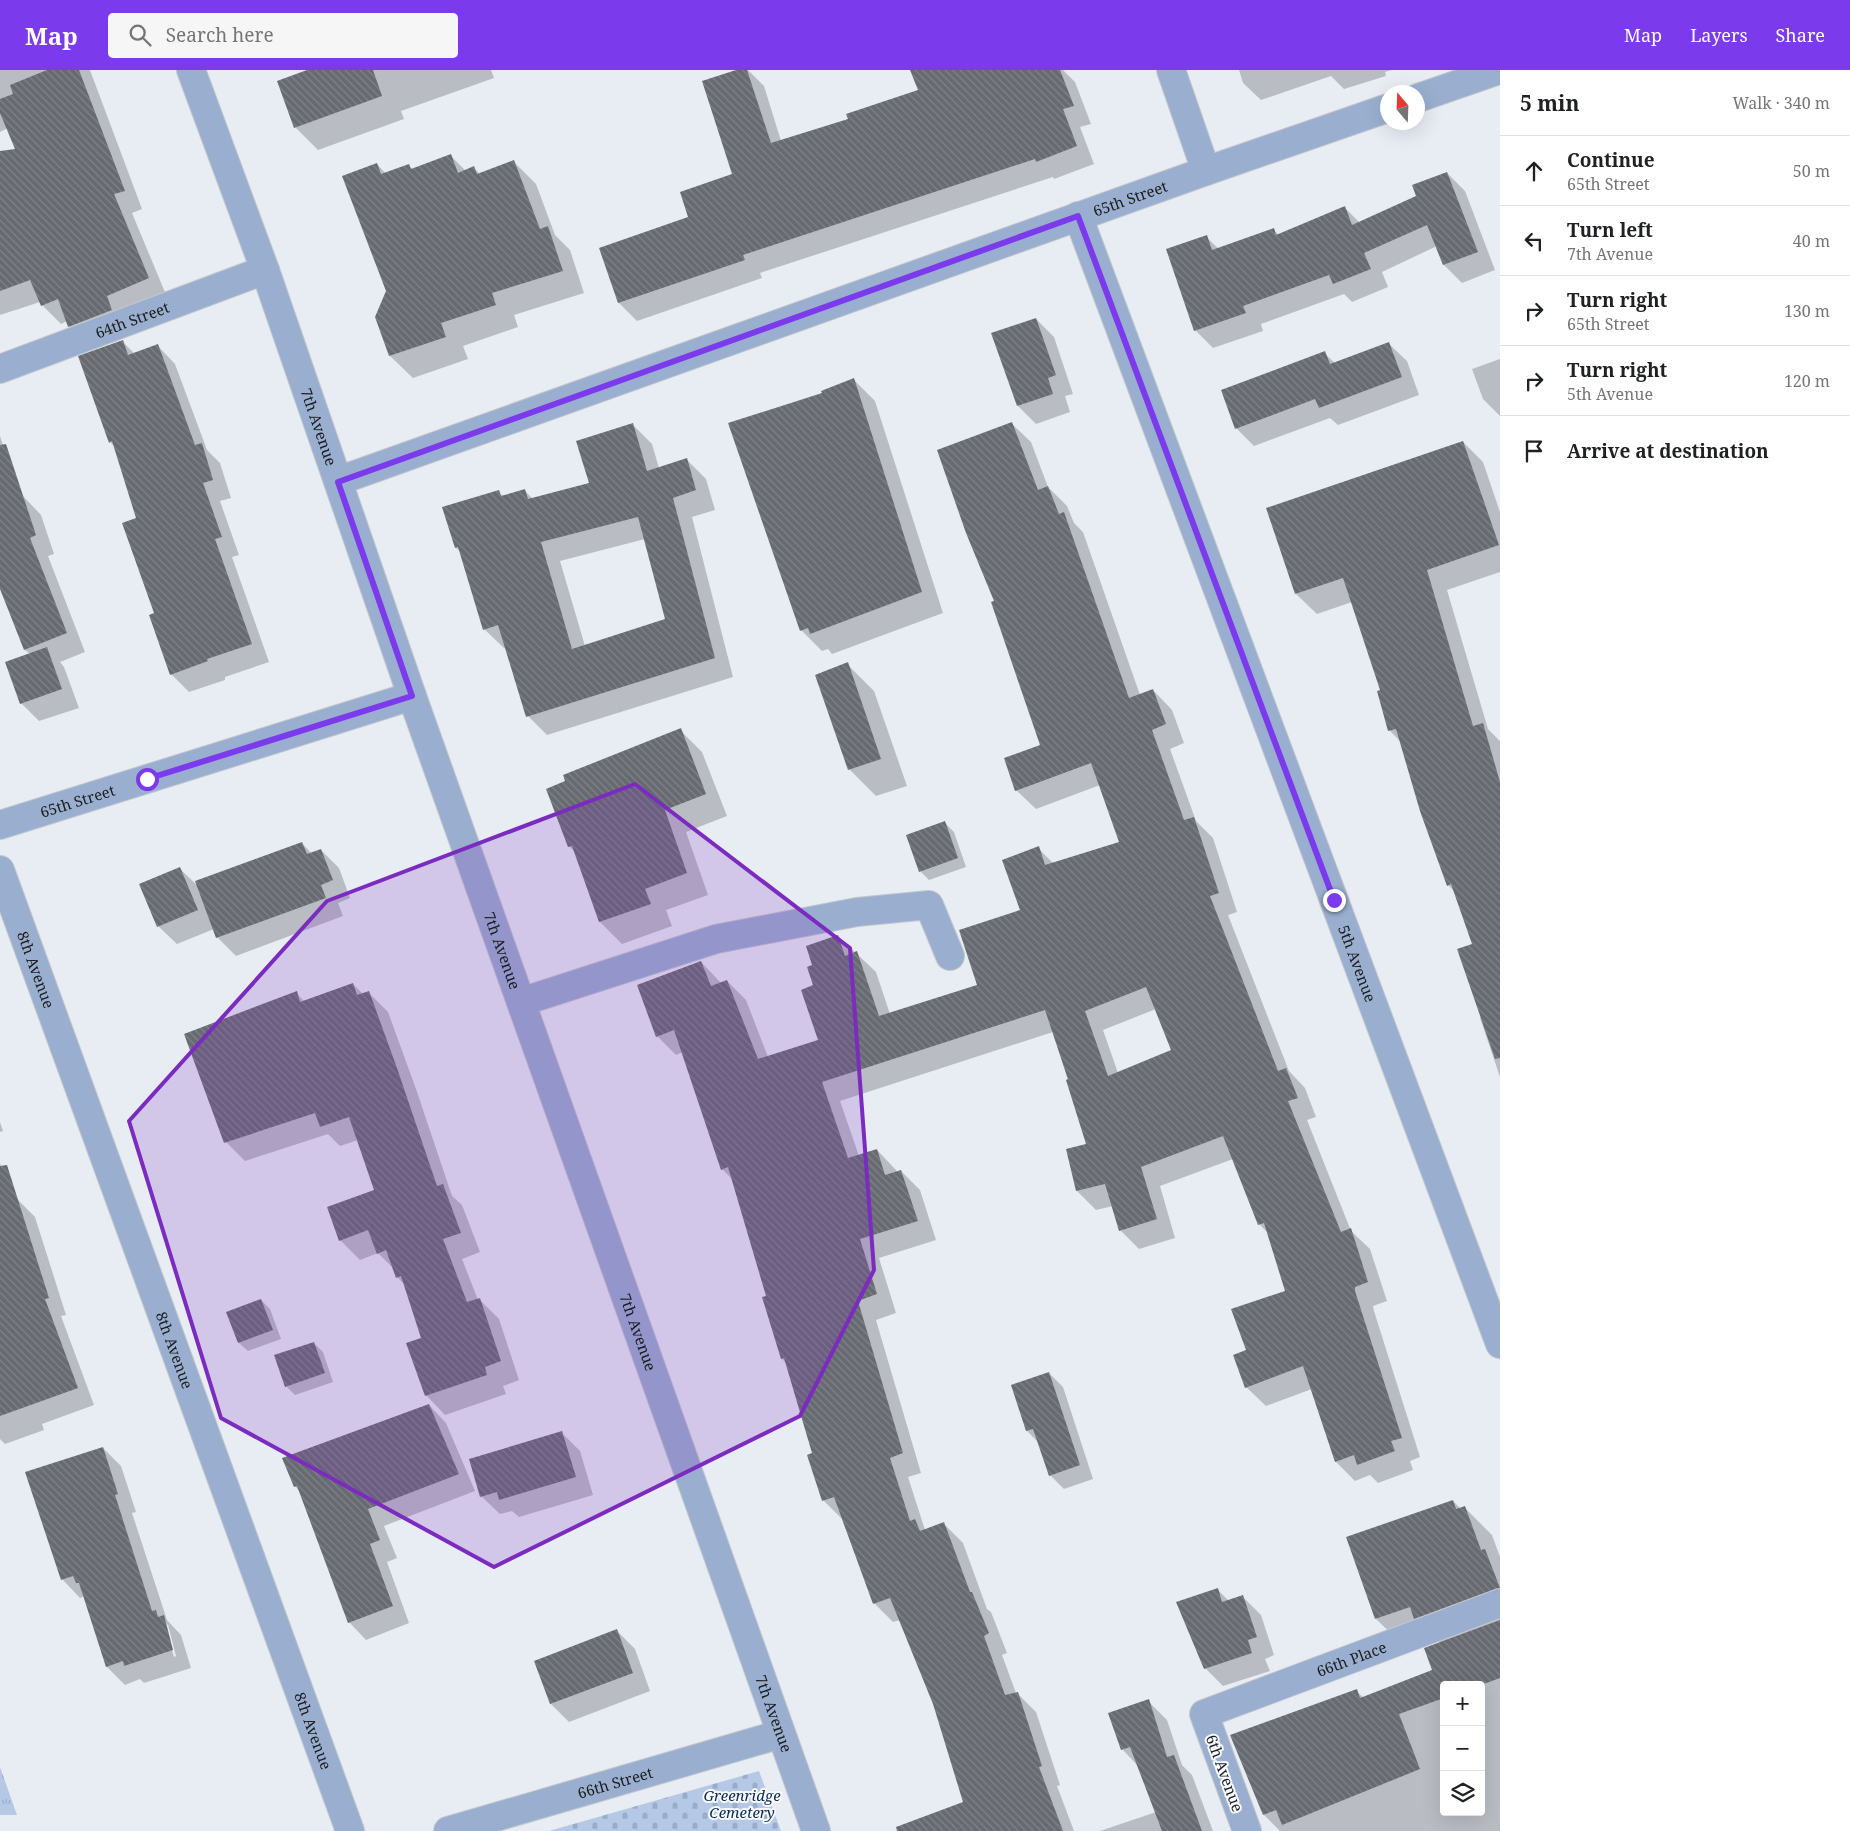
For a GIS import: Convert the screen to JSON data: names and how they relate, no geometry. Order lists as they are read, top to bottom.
{
  "streets": {
    "street": [
      "65th Street",
      "64th Street",
      "7th Avenue",
      "5th Avenue",
      "8th Avenue",
      "66th Place",
      "6th Avenue",
      "66th Street"
    ]
  },
  "crossings": [
    ["65th Street", "7th Avenue"],
    ["65th Street", "5th Avenue"],
    ["64th Street", "7th Avenue"],
    ["7th Avenue", "66th Street"],
    ["66th Place", "6th Avenue"]
  ],
  "parks": ["Greenridge Cemetery"],
  "north": "top",
  "page": {
    "header": "Map",
    "search": "Search here",
    "nav": ["Map", "Layers", "Share"],
    "heading": ["5 min", "Walk · 340 m"],
    "list": [
      ["Continue", "65th Street", "50 m"],
      ["Turn left", "7th Avenue", "40 m"],
      ["Turn right", "65th Street", "130 m"],
      ["Turn right", "5th Avenue", "120 m"],
      "Arrive at destination"
    ],
    "map_buttons": ["+", "−"]
  }
}
